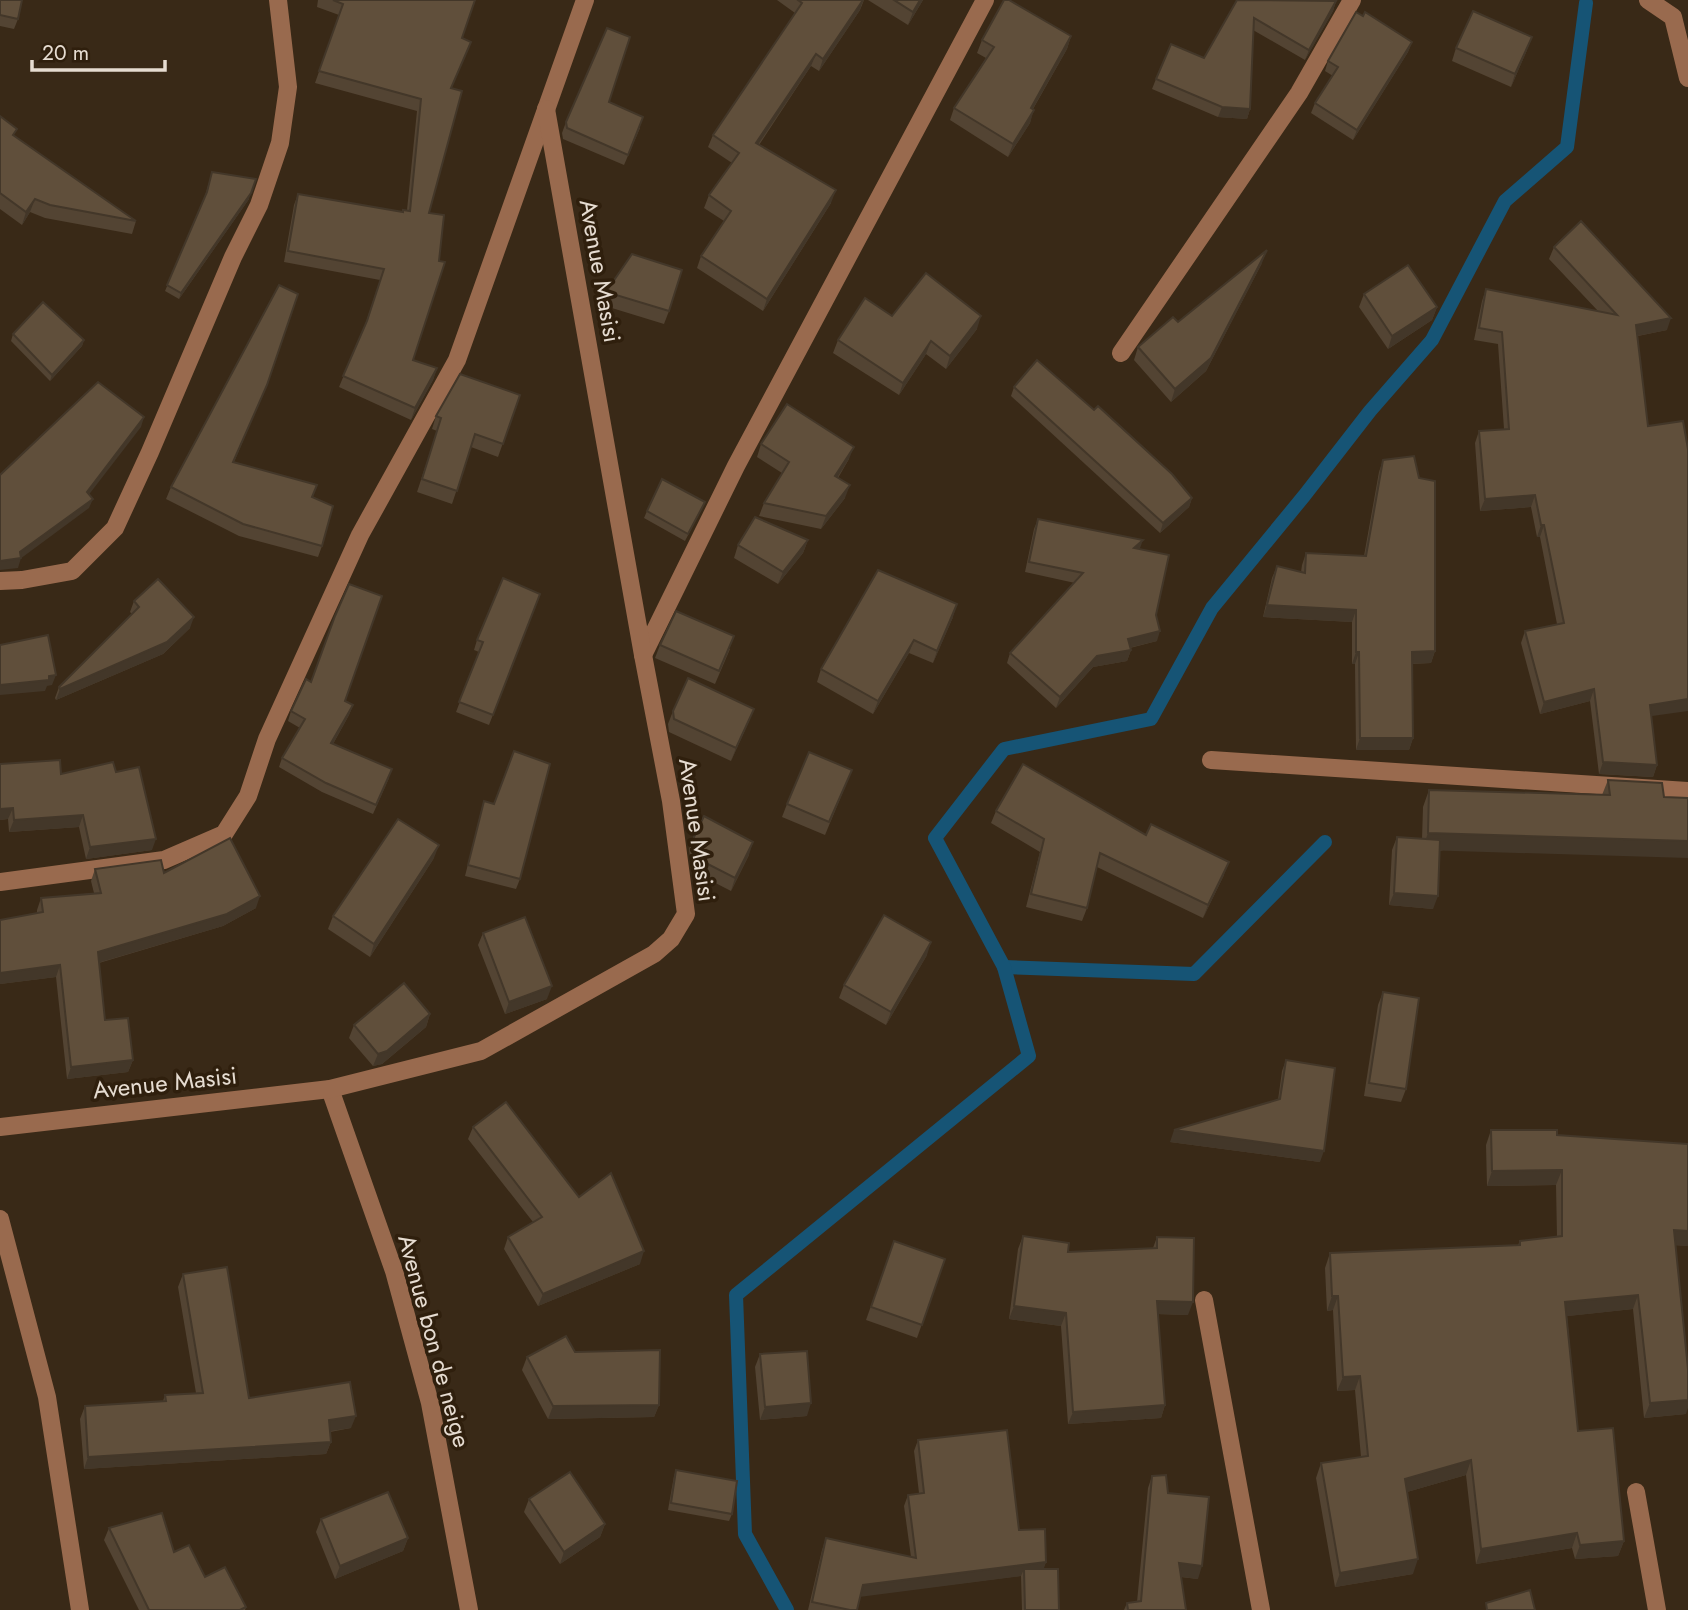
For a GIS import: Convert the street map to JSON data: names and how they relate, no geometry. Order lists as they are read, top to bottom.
{
  "streets": {
    "street": ["Avenue Masisi", "Avenue bon de neige"]
  },
  "crossings": [
    ["Avenue Masisi", "Avenue bon de neige"]
  ],
  "scale_bar": "20 m"
}
